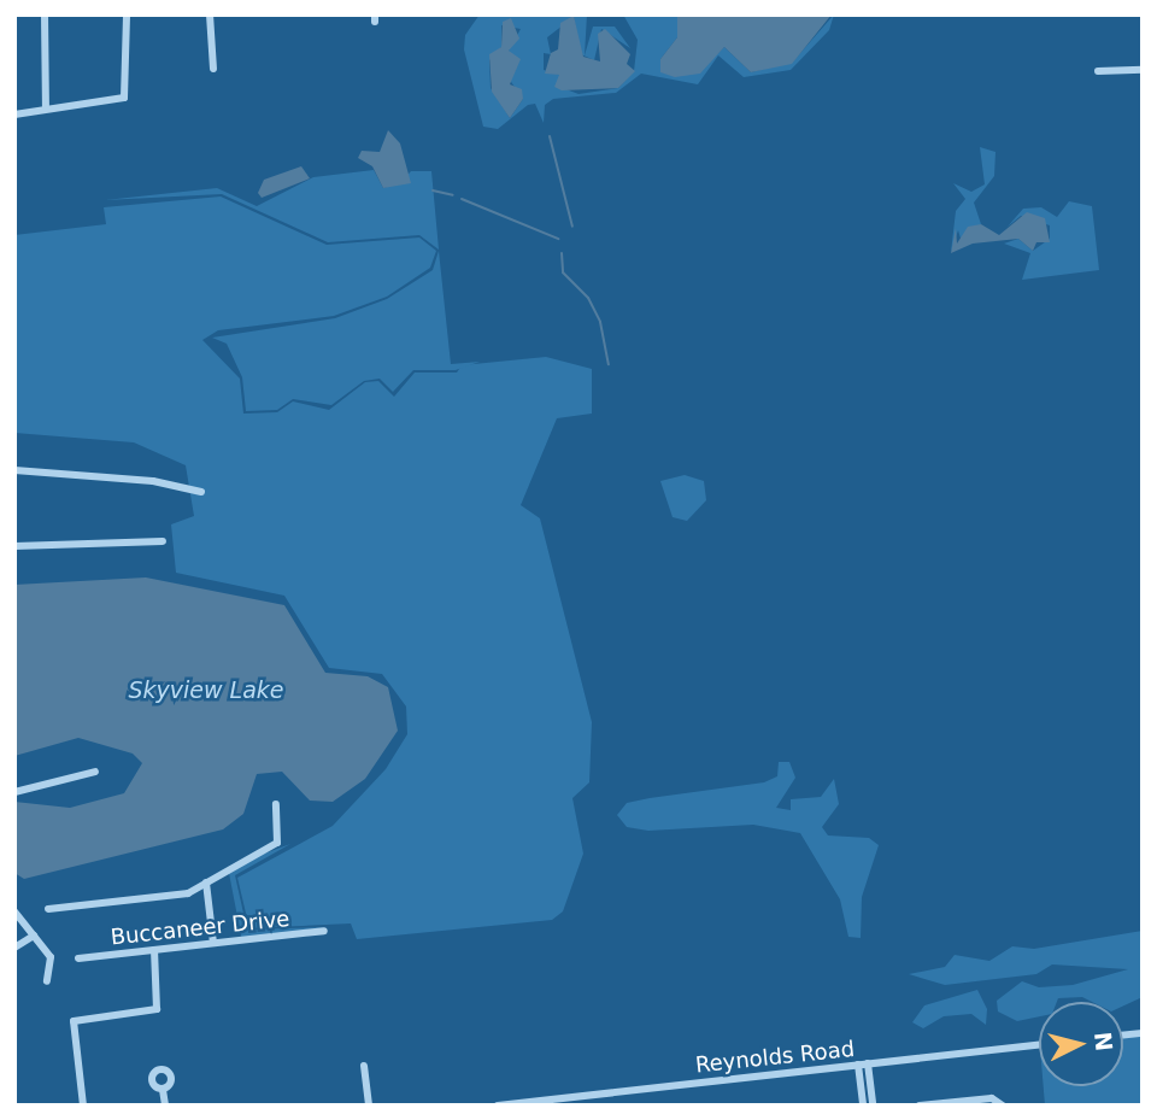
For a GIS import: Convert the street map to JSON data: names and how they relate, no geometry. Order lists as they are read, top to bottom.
{
  "streets": {
    "street": ["Buccaneer Drive", "Reynolds Road"]
  },
  "water": ["Skyview Lake"],
  "north": "right"
}
